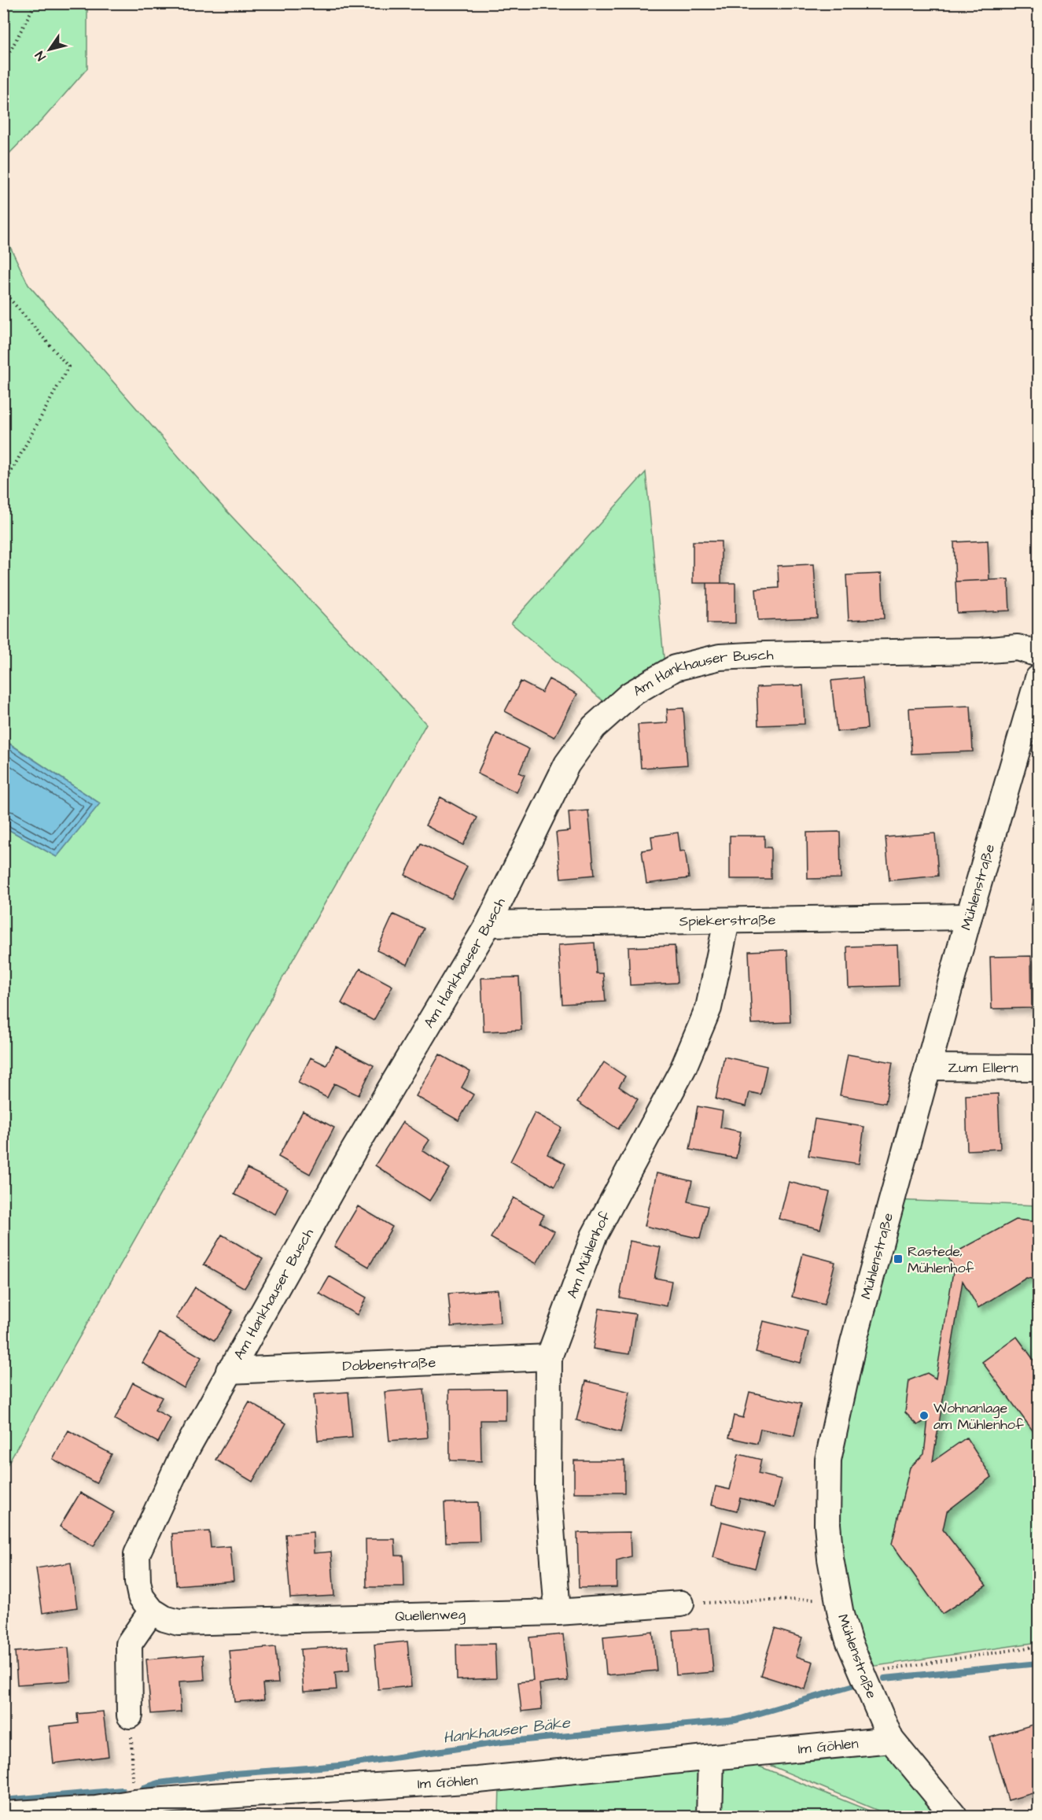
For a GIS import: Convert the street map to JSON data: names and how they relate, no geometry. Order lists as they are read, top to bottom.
{
  "streets": {
    "street": [
      "Am Hankhauser Busch",
      "Mühlenstraße",
      "Spiekerstraße",
      "Zum Ellern",
      "Am Mühlenhof",
      "Dobbenstraße",
      "Quellenweg",
      "Im Göhlen"
    ]
  },
  "crossings": [
    ["Am Hankhauser Busch", "Spiekerstraße"],
    ["Am Hankhauser Busch", "Dobbenstraße"],
    ["Am Hankhauser Busch", "Quellenweg"],
    ["Mühlenstraße", "Spiekerstraße"],
    ["Mühlenstraße", "Zum Ellern"],
    ["Mühlenstraße", "Im Göhlen"],
    ["Spiekerstraße", "Am Mühlenhof"],
    ["Am Mühlenhof", "Dobbenstraße"],
    ["Am Mühlenhof", "Quellenweg"]
  ],
  "water": ["Hankhauser Bäke"],
  "places": {
    "transit": ["Rastede, Mühlenhof"],
    "other": ["Wohnanlage am Mühlenhof"]
  },
  "north": "bottom left"
}
